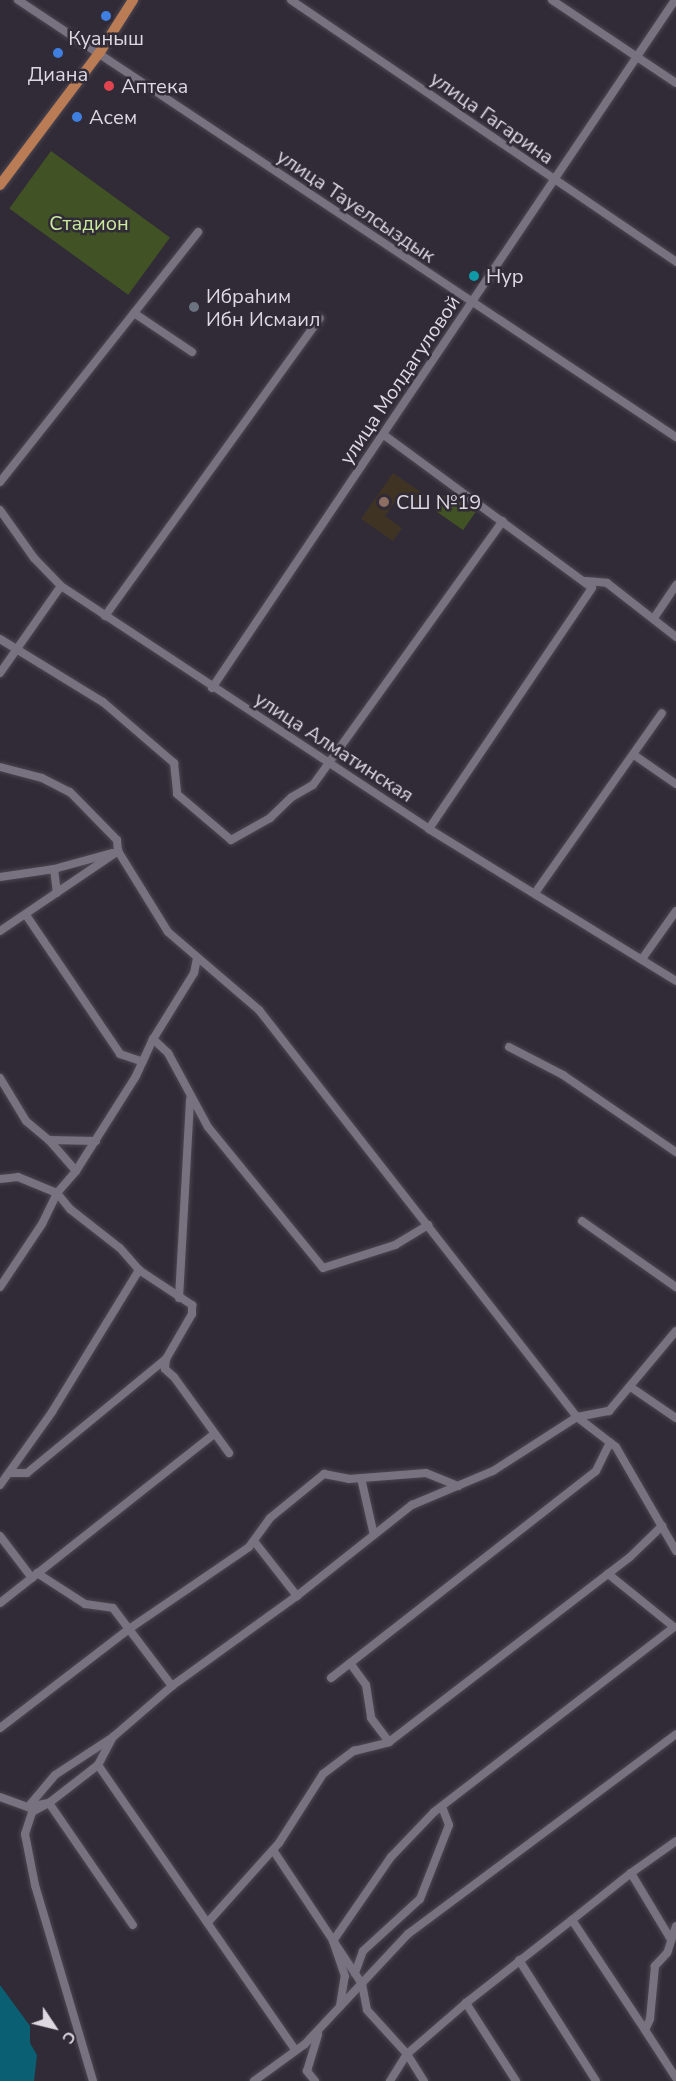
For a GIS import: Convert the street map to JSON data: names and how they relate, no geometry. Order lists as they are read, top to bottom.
{
  "streets": {
    "street": [
      "улица Гагарина",
      "улица Тауелсыздык",
      "улица Молдагуловой",
      "улица Алматинская"
    ]
  },
  "crossings": [
    ["улица Гагарина", "улица Молдагуловой"],
    ["улица Тауелсыздык", "улица Молдагуловой"],
    ["улица Молдагуловой", "улица Алматинская"]
  ],
  "parks": ["Стадион"],
  "places": [
    "Куаныш",
    "Диана",
    "Аптека",
    "Асем",
    "Нур",
    "Ибраһим Ибн Исмаил",
    "СШ №19"
  ],
  "north": "bottom right"
}
